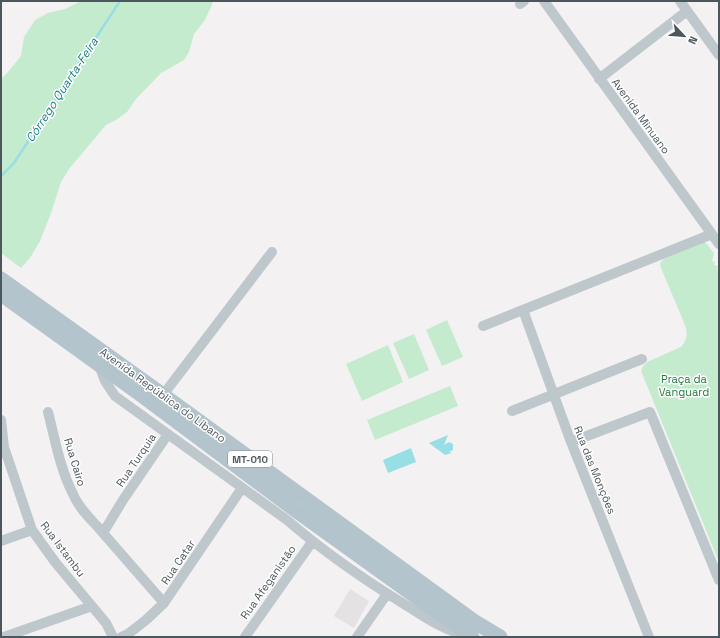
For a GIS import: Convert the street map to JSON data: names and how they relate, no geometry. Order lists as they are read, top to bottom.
{
  "streets": {
    "main road": ["Avenida República do Líbano", "MT-010"],
    "street": [
      "Avenida Minuano",
      "Rua Turquia",
      "Rua Cairo",
      "Rua das Monções",
      "Rua Istambu",
      "Rua Catar",
      "Rua Afeganistão"
    ]
  },
  "crossings": [
    ["Avenida República do Líbano", "Rua Turquia"],
    ["Avenida República do Líbano", "Rua Catar"],
    ["Avenida República do Líbano", "Rua Afeganistão"],
    ["Rua Turquia", "Rua Cairo"],
    ["Rua Cairo", "Rua Catar"]
  ],
  "water": ["Córrego Quarta-Feira"],
  "parks": ["Praça da Vanguard"],
  "north": "bottom right"
}
